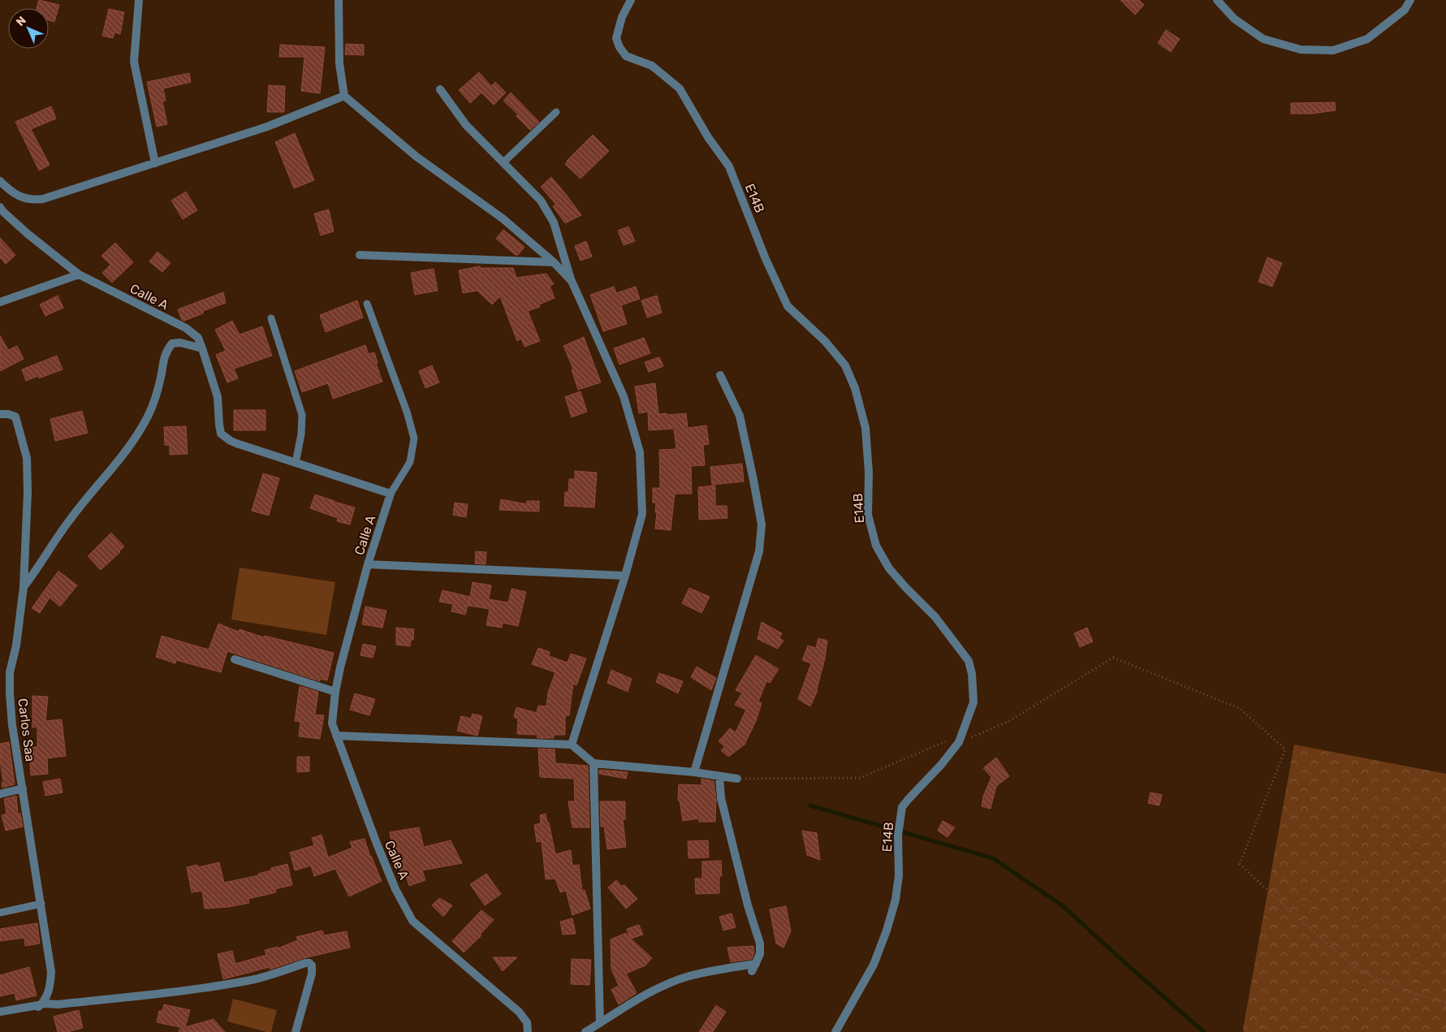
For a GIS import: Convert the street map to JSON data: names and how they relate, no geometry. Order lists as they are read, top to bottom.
{
  "streets": {
    "street": ["E14B", "Calle A", "Carlos Saa"]
  },
  "north": "top left"
}
